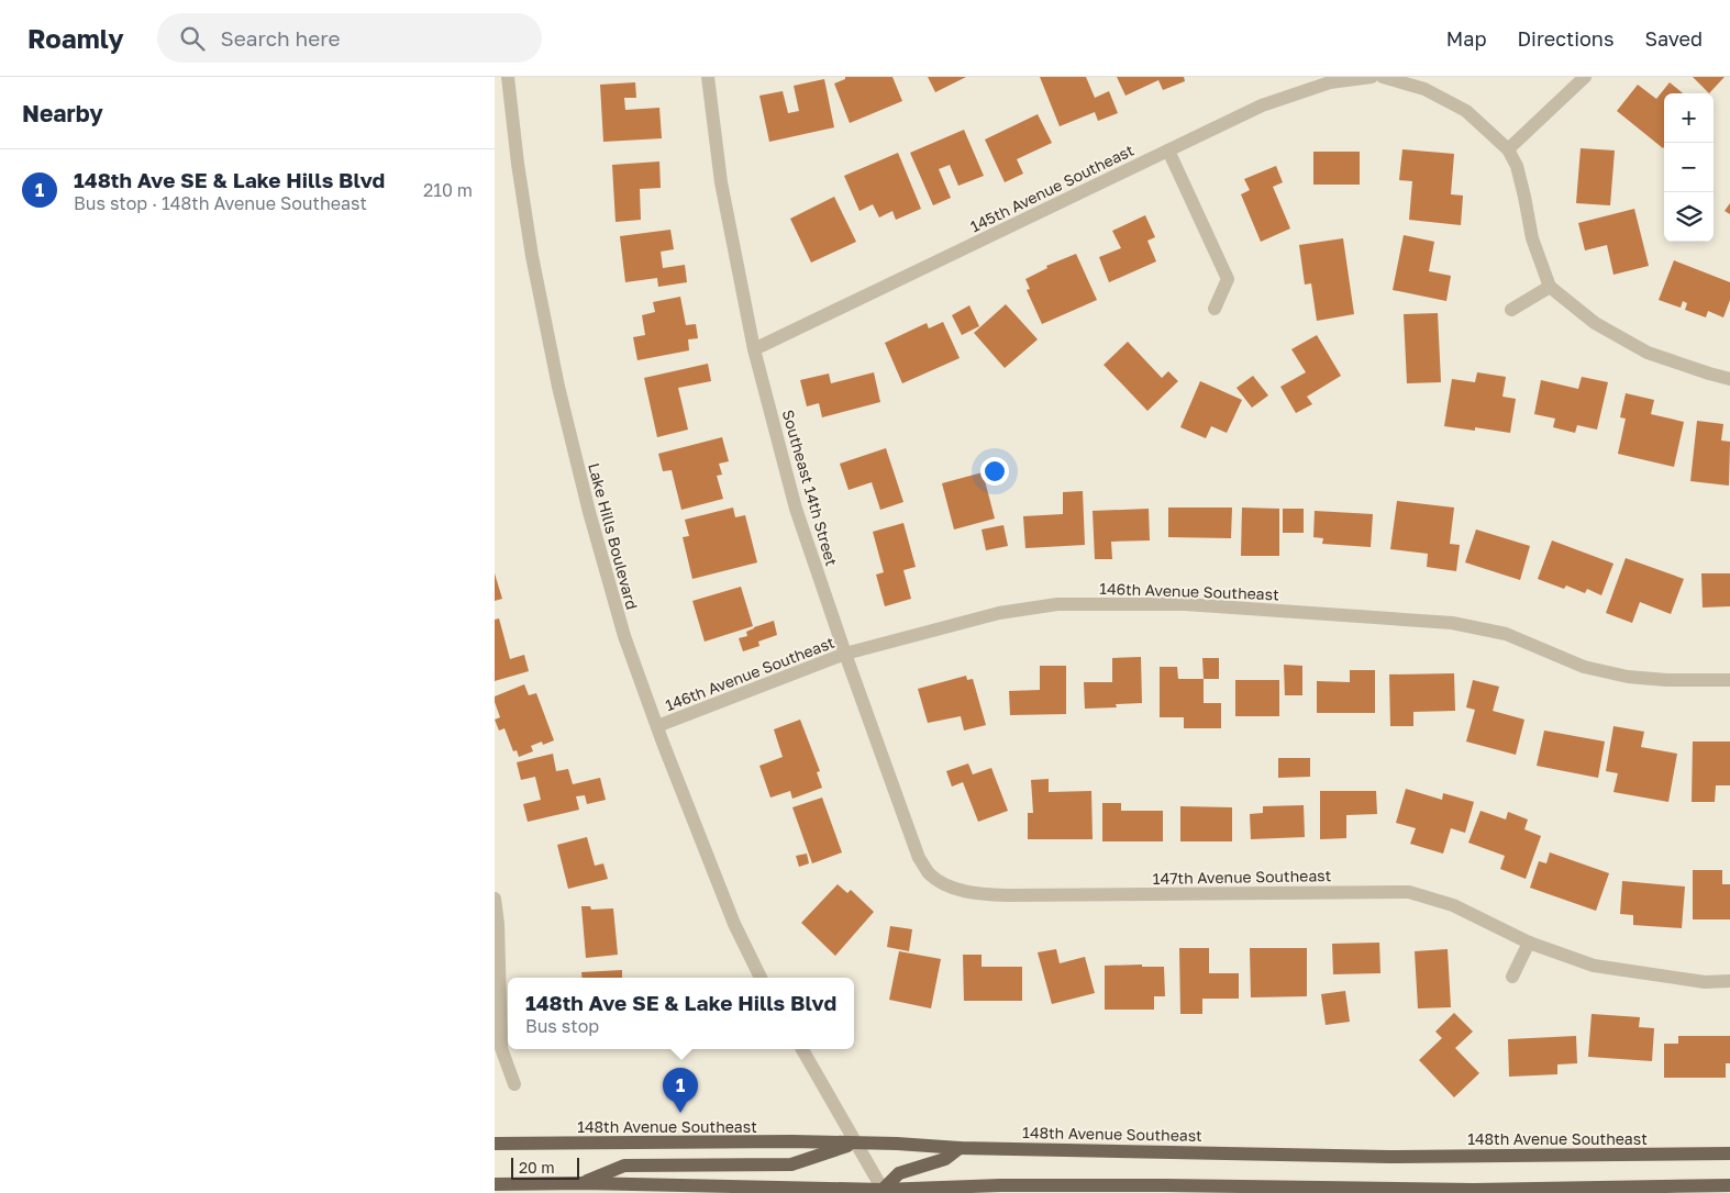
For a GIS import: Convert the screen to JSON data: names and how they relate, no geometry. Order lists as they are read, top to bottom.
{
  "streets": {
    "main road": ["148th Avenue Southeast"],
    "street": [
      "145th Avenue Southeast",
      "Southeast 14th Street",
      "Lake Hills Boulevard",
      "146th Avenue Southeast",
      "147th Avenue Southeast"
    ]
  },
  "crossings": [
    ["145th Avenue Southeast", "Southeast 14th Street"],
    ["Southeast 14th Street", "146th Avenue Southeast"],
    ["Southeast 14th Street", "147th Avenue Southeast"],
    ["Lake Hills Boulevard", "146th Avenue Southeast"]
  ],
  "scale_bar": "20 m",
  "page": {
    "header": "Roamly",
    "search": "Search here",
    "nav": ["Map", "Directions", "Saved"],
    "heading": "Nearby",
    "map_buttons": ["+", "−"],
    "list": [
      {
        "mark": "1",
        "name": "148th Ave SE & Lake Hills Blvd",
        "note": "Bus stop · 148th Avenue Southeast",
        "value": "210 m"
      }
    ],
    "popup": ["148th Ave SE & Lake Hills Blvd", "Bus stop"],
    "pins": "1",
    "scale": "20 m"
  }
}
